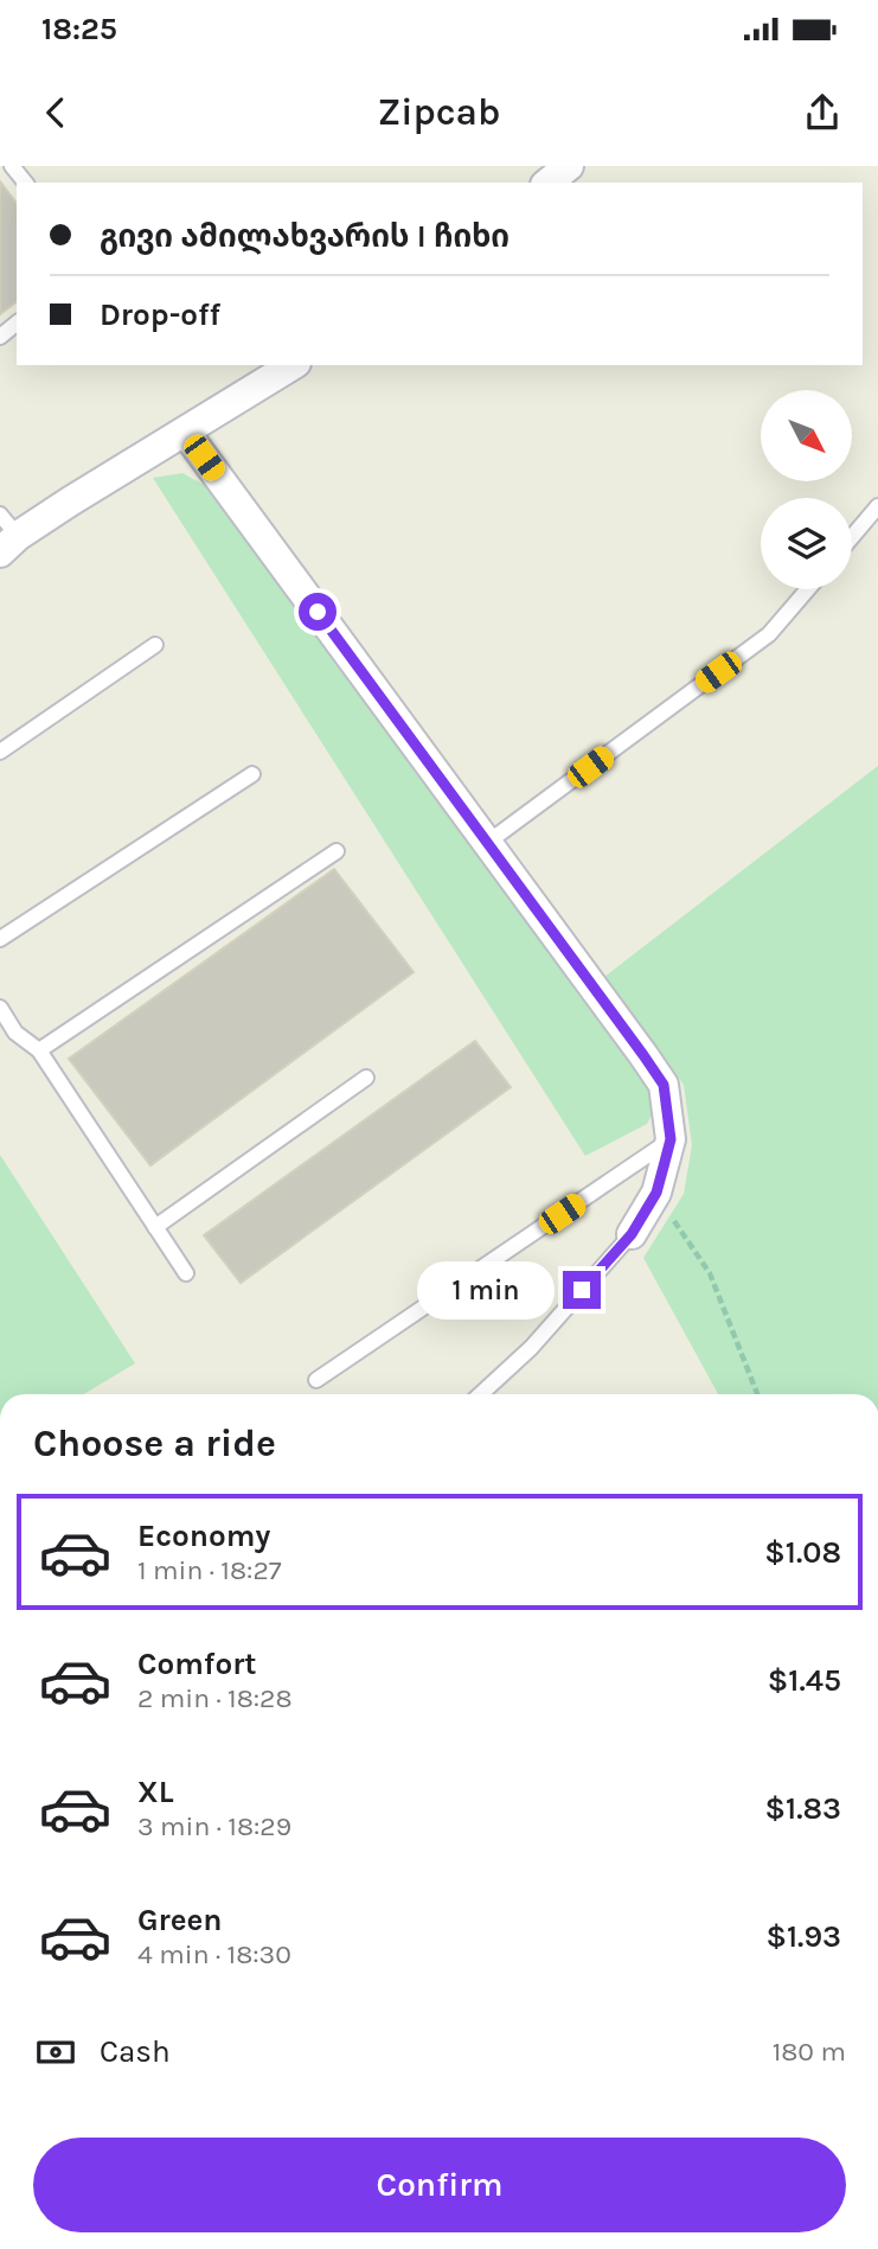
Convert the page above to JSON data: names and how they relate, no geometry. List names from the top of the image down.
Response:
{
  "north": "bottom right",
  "page": {
    "status": "18:25",
    "header": "Zipcab",
    "banner": ["გივი ამილახვარის I ჩიხი", "Drop-off"],
    "bubble": "1 min",
    "heading": "Choose a ride",
    "list": [
      {
        "name": "Economy",
        "note": "1 min · 18:27",
        "value": "$1.08"
      },
      {
        "name": "Comfort",
        "note": "2 min · 18:28",
        "value": "$1.45"
      },
      {
        "name": "XL",
        "note": "3 min · 18:29",
        "value": "$1.83"
      },
      {
        "name": "Green",
        "note": "4 min · 18:30",
        "value": "$1.93"
      }
    ],
    "pay": ["Cash", "180 m"],
    "buttons": "Confirm"
  }
}
